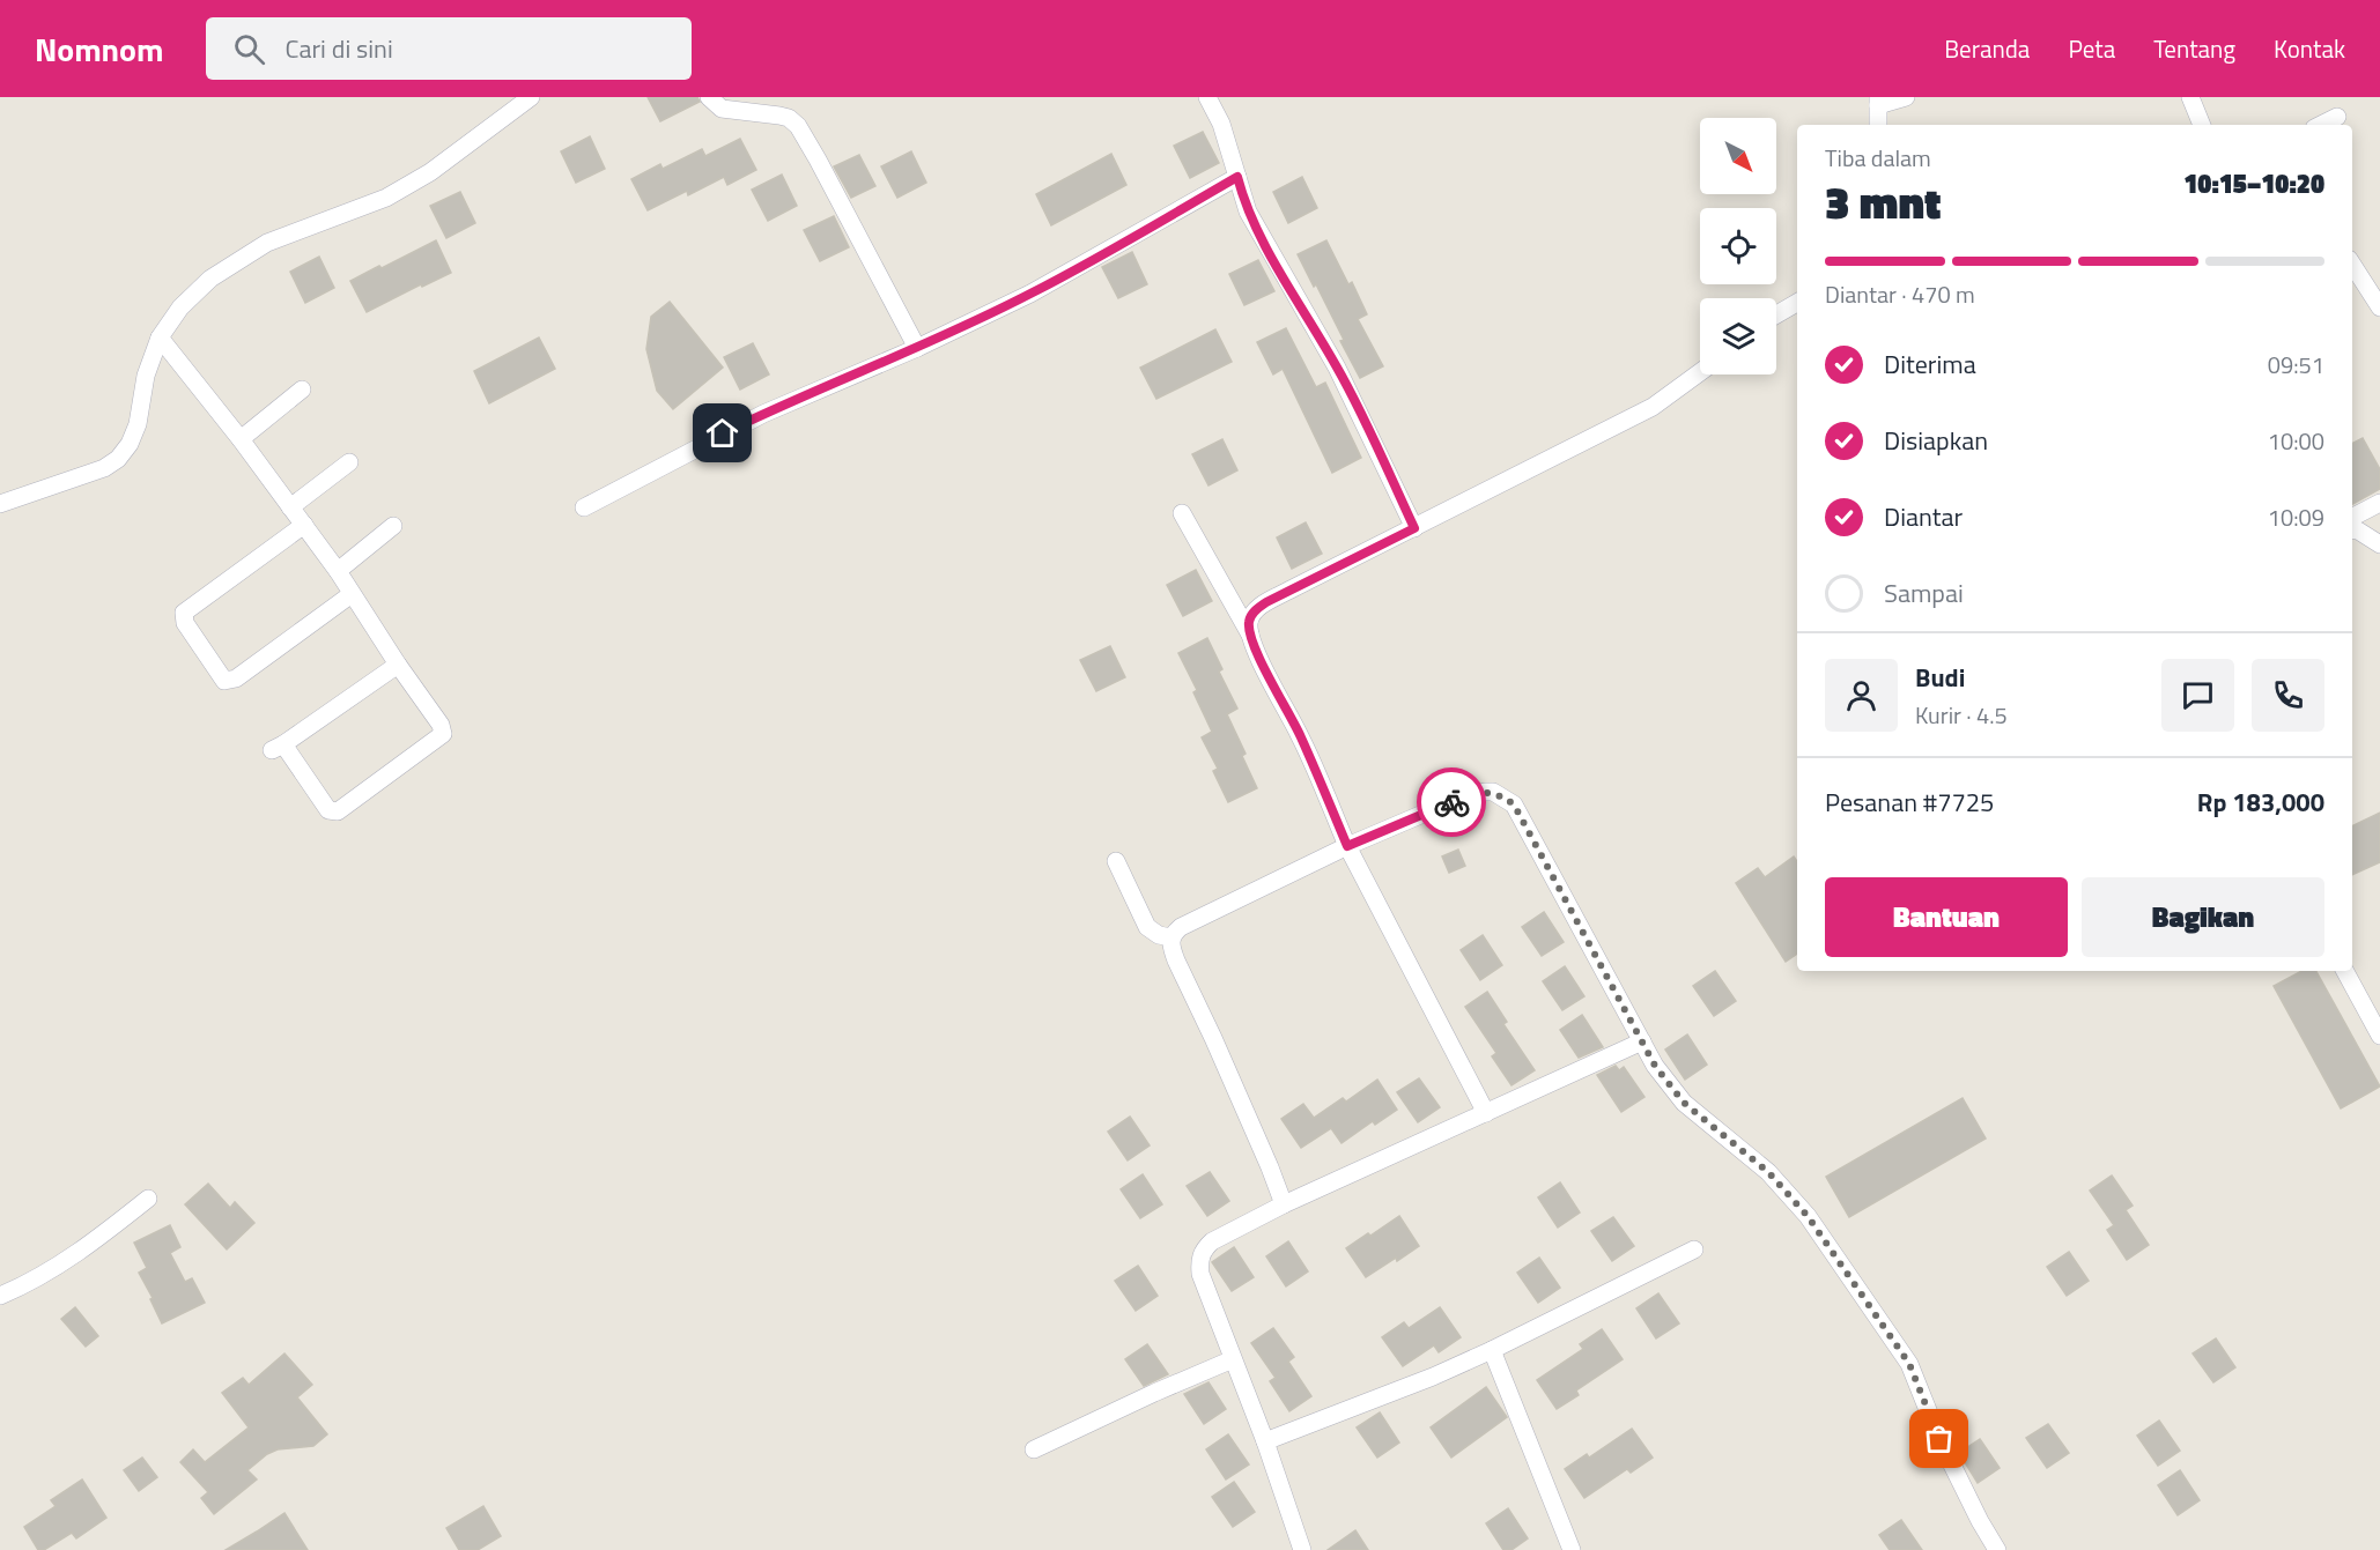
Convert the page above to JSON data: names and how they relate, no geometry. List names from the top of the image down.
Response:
{
  "north": "bottom right",
  "page": {
    "header": "Nomnom",
    "search": "Cari di sini",
    "nav": [
      "Beranda",
      "Peta",
      "Tentang",
      "Kontak"
    ],
    "heading": ["3 mnt", "Tiba dalam", "10:15–10:20"],
    "panel": [
      "Budi",
      "Kurir · 4.5",
      "Pesanan #7725",
      "Rp 183,000"
    ],
    "bar": "Diantar · 470 m",
    "list": [
      ["Diterima", "09:51"],
      ["Disiapkan", "10:00"],
      ["Diantar", "10:09"],
      "Sampai"
    ],
    "buttons": ["Bantuan", "Bagikan"]
  }
}
